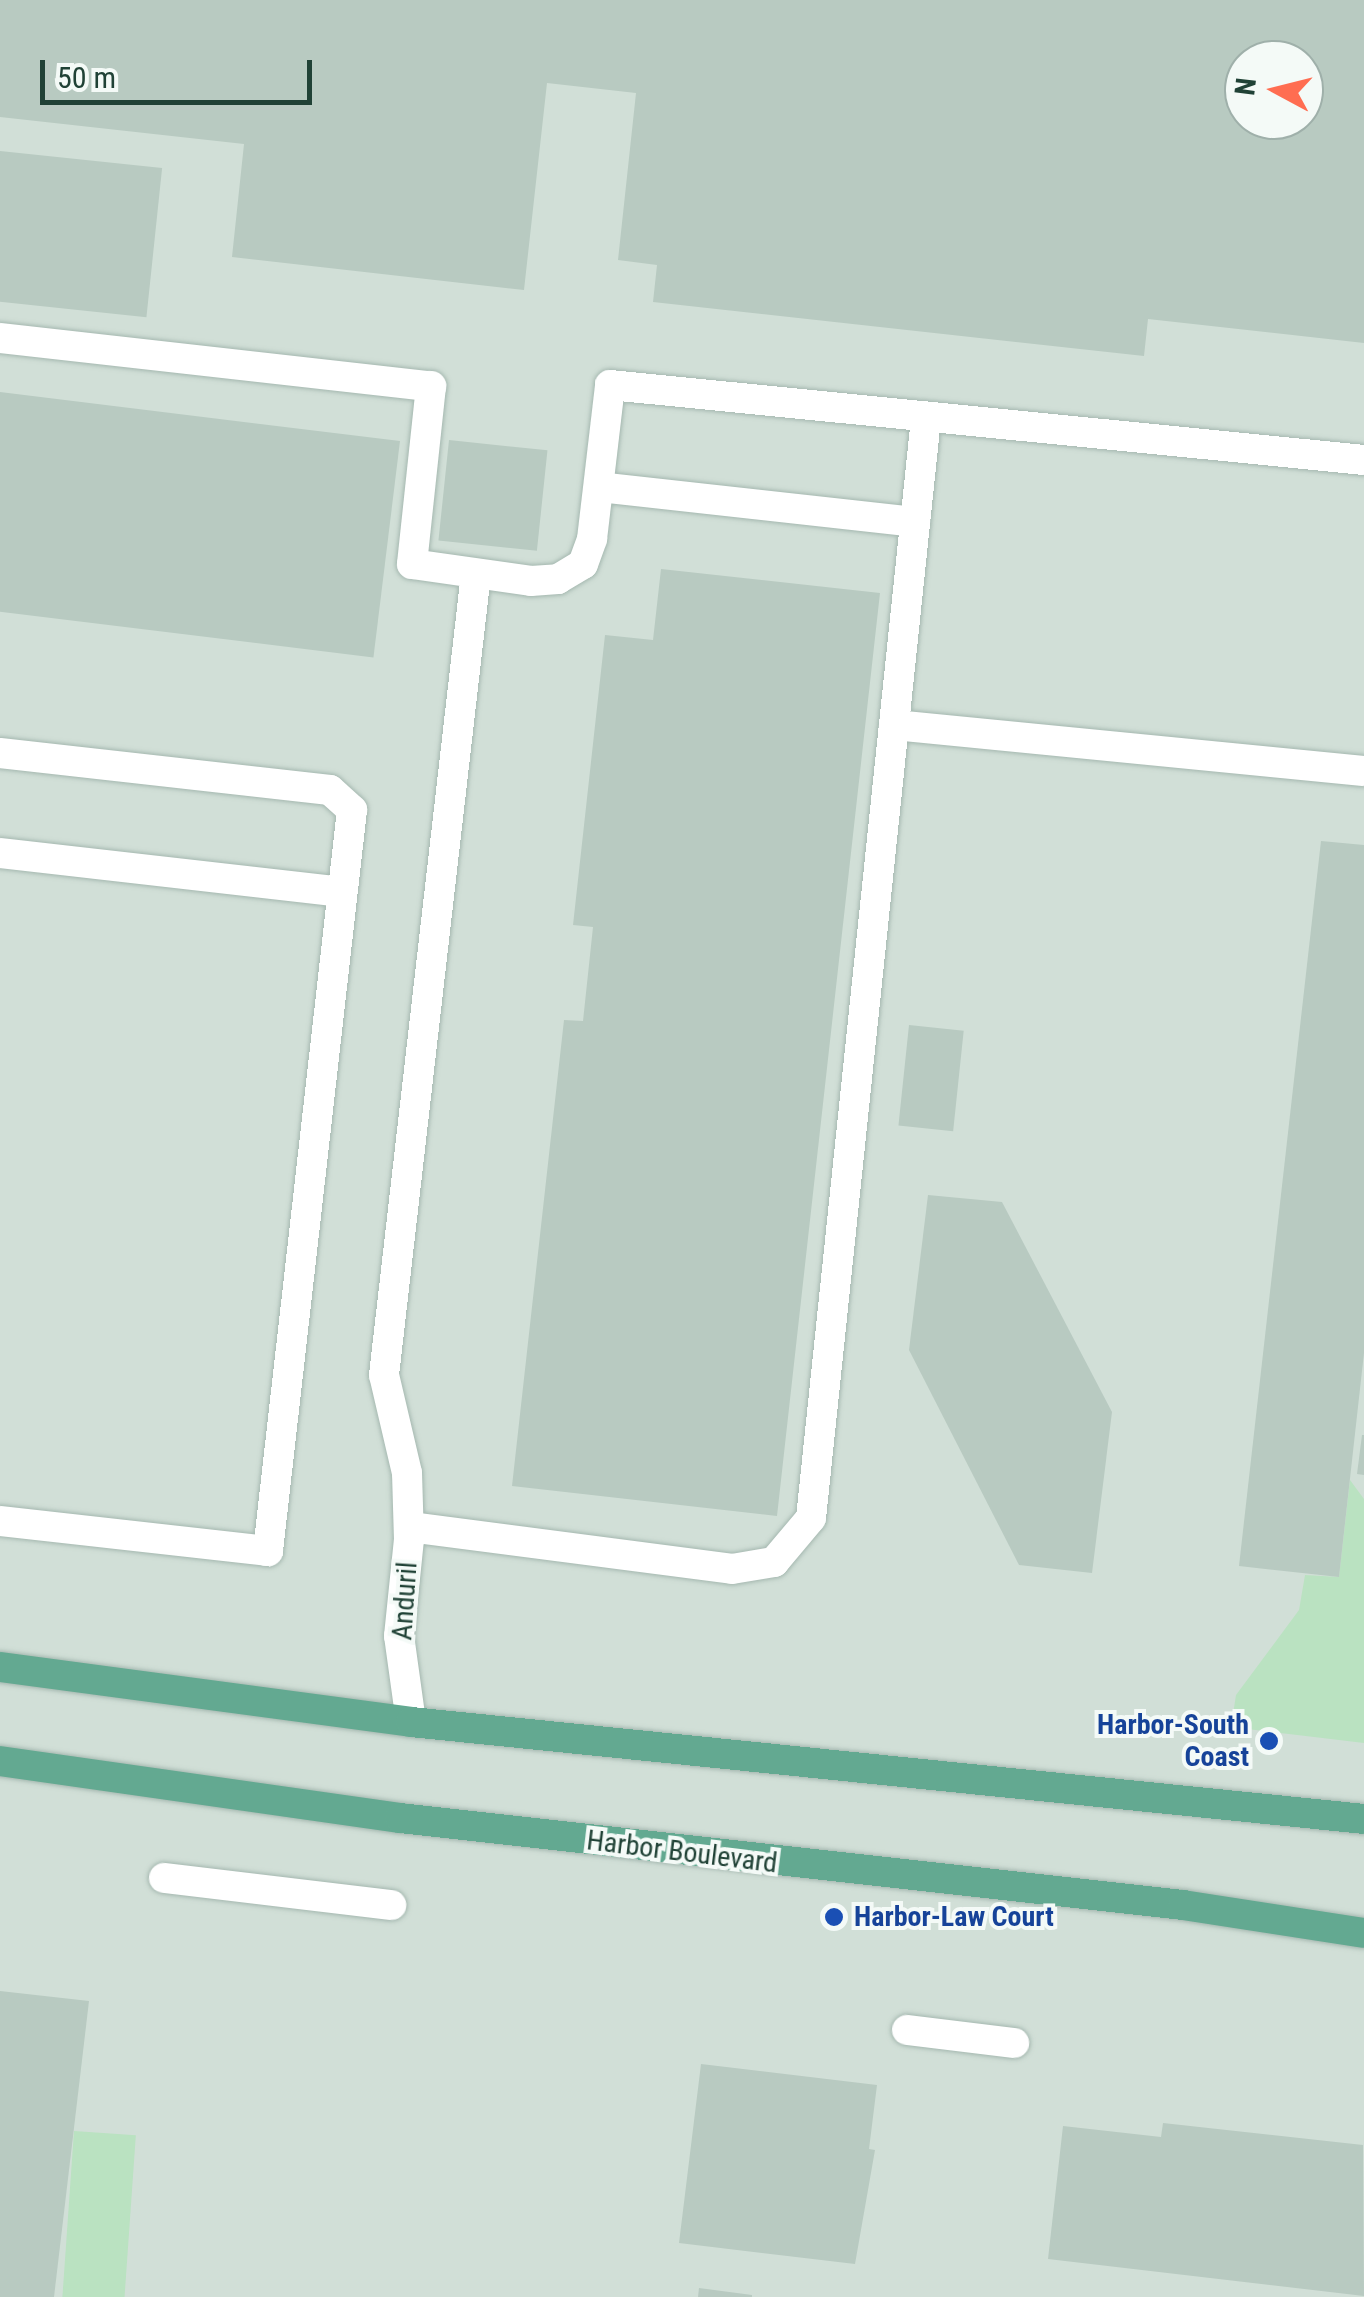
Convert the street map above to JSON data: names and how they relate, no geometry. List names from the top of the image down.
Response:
{
  "streets": {
    "main road": ["Harbor Boulevard"],
    "lane": ["Anduril"]
  },
  "places": ["Harbor-South Coast", "Harbor-Law Court"],
  "scale_bar": "50 m",
  "north": "left"
}
